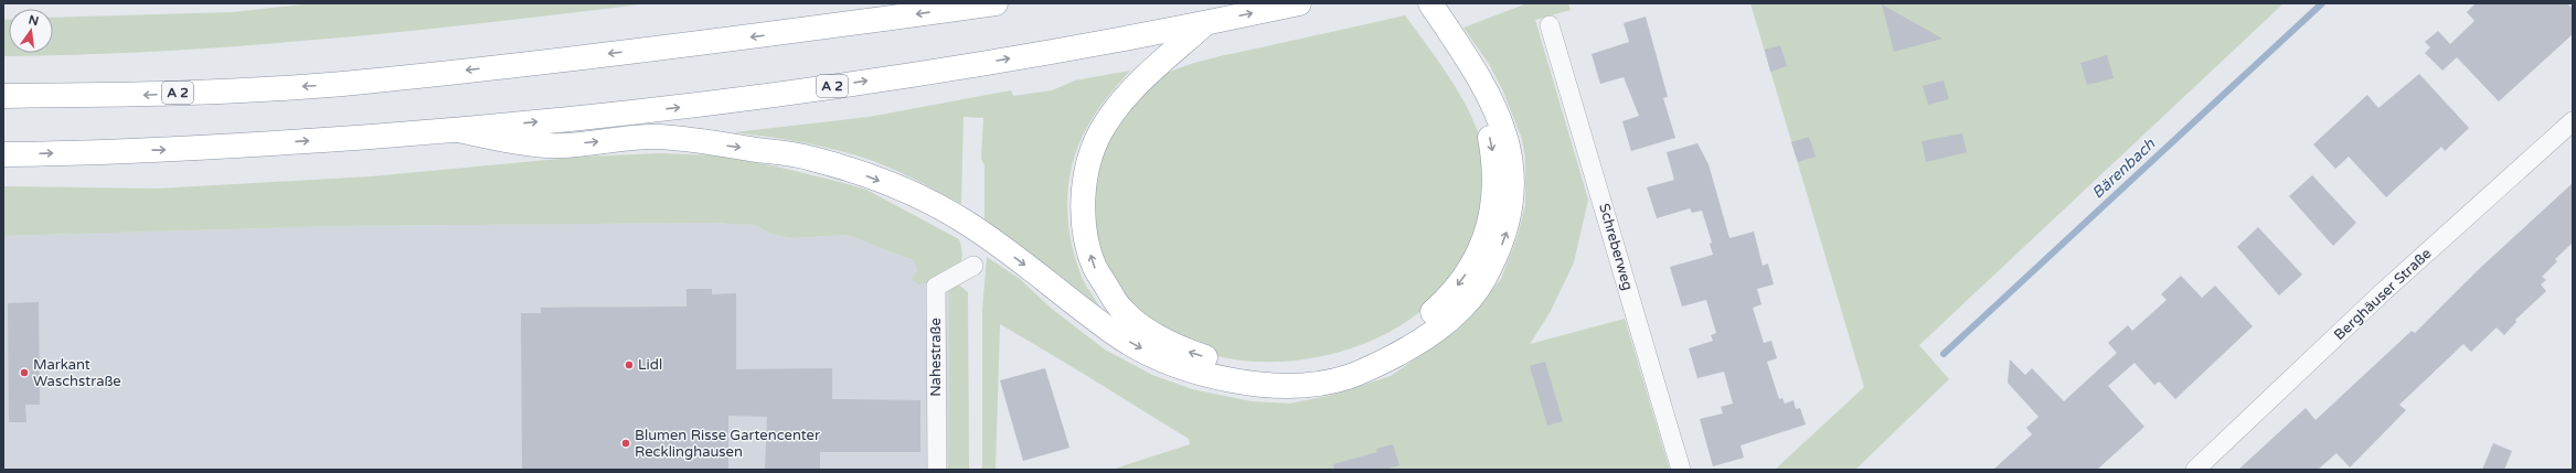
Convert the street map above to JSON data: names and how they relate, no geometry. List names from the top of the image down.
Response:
{
  "streets": {
    "highway": ["A 2"],
    "street": ["Schreberweg", "Berghäuser Straße", "Nahestraße"]
  },
  "water": ["Bärenbach"],
  "places": ["Lidl", "Markant Waschstraße", "Blumen Risse Gartencenter Recklinghausen"],
  "north": "top"
}
